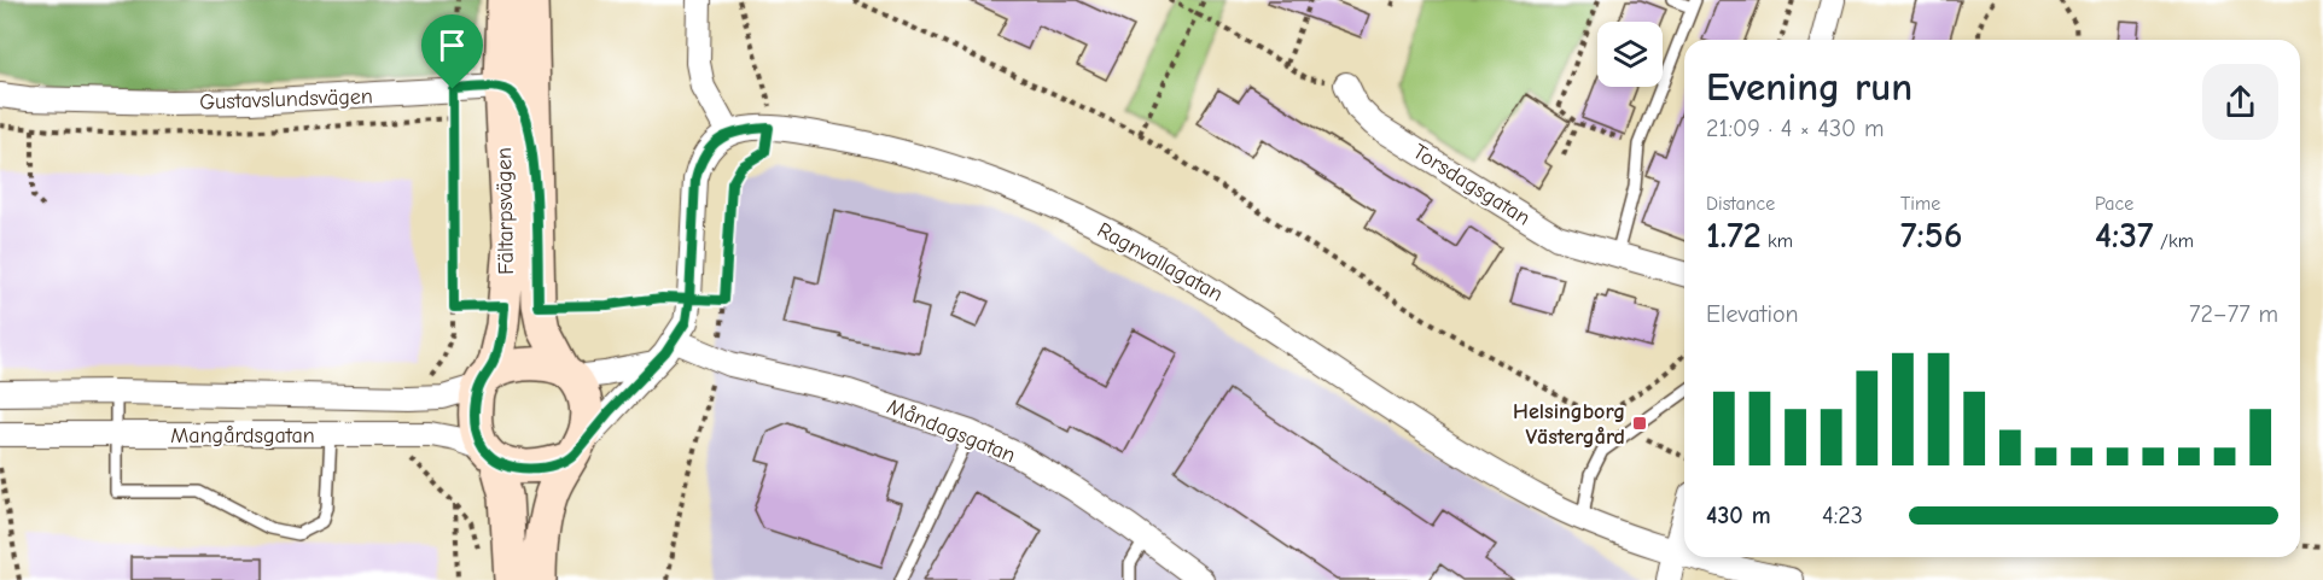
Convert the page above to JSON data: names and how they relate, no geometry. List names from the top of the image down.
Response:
{
  "streets": {
    "main road": ["Fältarpsvägen"],
    "street": [
      "Gustavslundsvägen",
      "Torsdagsgatan",
      "Ragnvallagatan",
      "Måndagsgatan",
      "Mangårdsgatan"
    ]
  },
  "crossings": [
    ["Gustavslundsvägen", "Fältarpsvägen"],
    ["Fältarpsvägen", "Mangårdsgatan"]
  ],
  "places": {
    "transit": ["Helsingborg Västergård"]
  },
  "page": {
    "heading": ["Evening run", "21:09 · 4 × 430 m"],
    "stats": [
      ["Distance", "1.72 km"],
      ["Time", "7:56"],
      ["Pace", "4:37 /km"]
    ],
    "chart": ["Elevation", "72–77 m"],
    "list": [
      {
        "name": "430 m",
        "note": "4:23"
      }
    ]
  }
}
